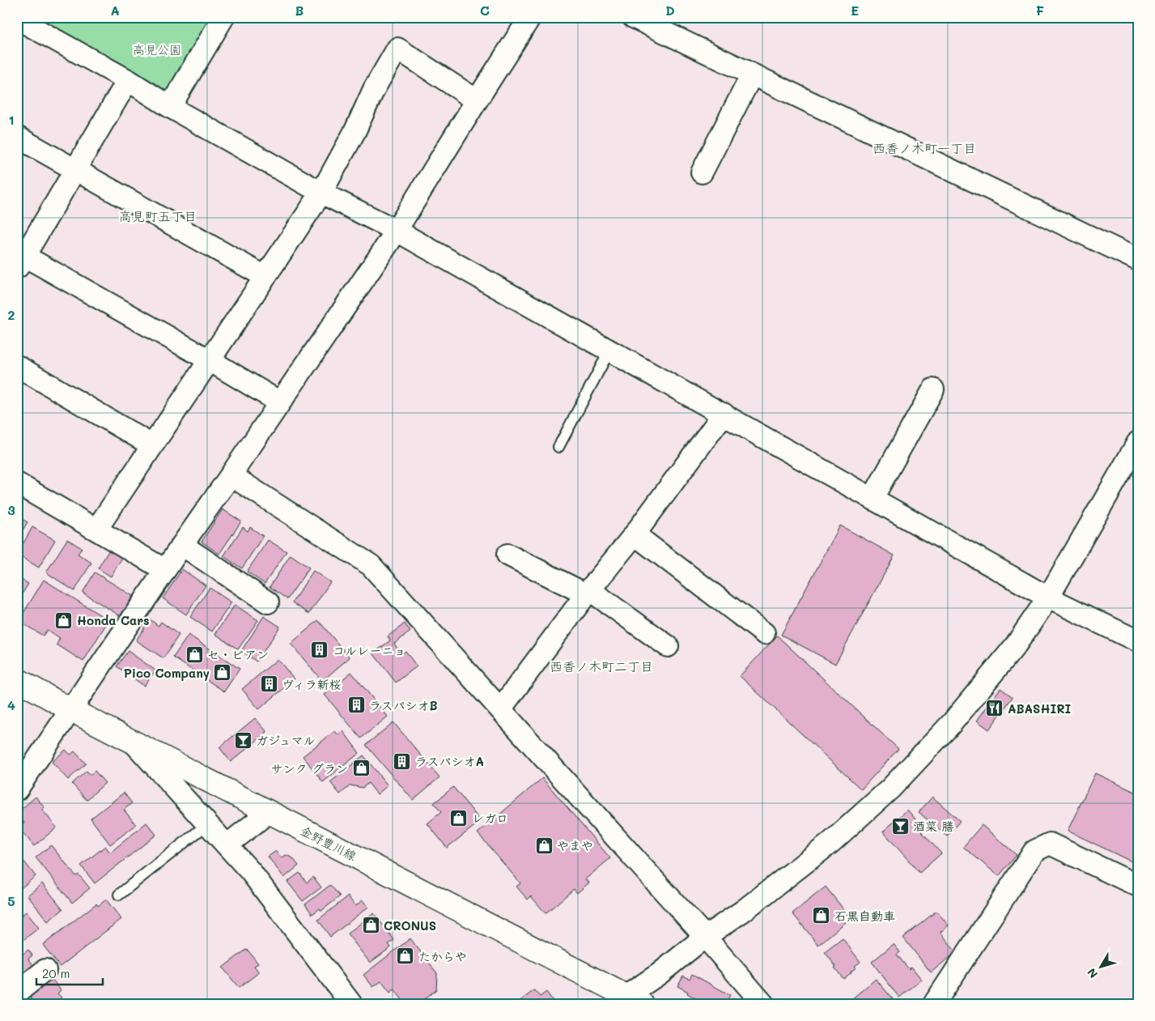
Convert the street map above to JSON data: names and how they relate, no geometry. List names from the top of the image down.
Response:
{
  "streets": {
    "main road": ["金野豊川線"]
  },
  "districts": ["西香ノ木町一丁目", "高見町五丁目", "西香ノ木町二丁目"],
  "parks": ["高見公園"],
  "places": {
    "shop": [
      "Honda Cars",
      "セ・ビアン",
      "Pico Company",
      "サンク グラン",
      "レガロ",
      "やまや",
      "石黒自動車",
      "CRONUS",
      "たからや"
    ],
    "building": [
      "コルレーニョ",
      "ヴィラ新桜",
      "ラスパシオB",
      "ラスパシオA"
    ],
    "restaurant": ["ABASHIRI"],
    "bar": ["ガジュマル", "酒菜 膳"]
  },
  "scale_bar": "20 m",
  "north": "bottom left",
  "grid": {
    "columns": [
      "A",
      "B",
      "C",
      "D",
      "E",
      "F"
    ],
    "rows": [
      "1",
      "2",
      "3",
      "4",
      "5"
    ]
  }
}
